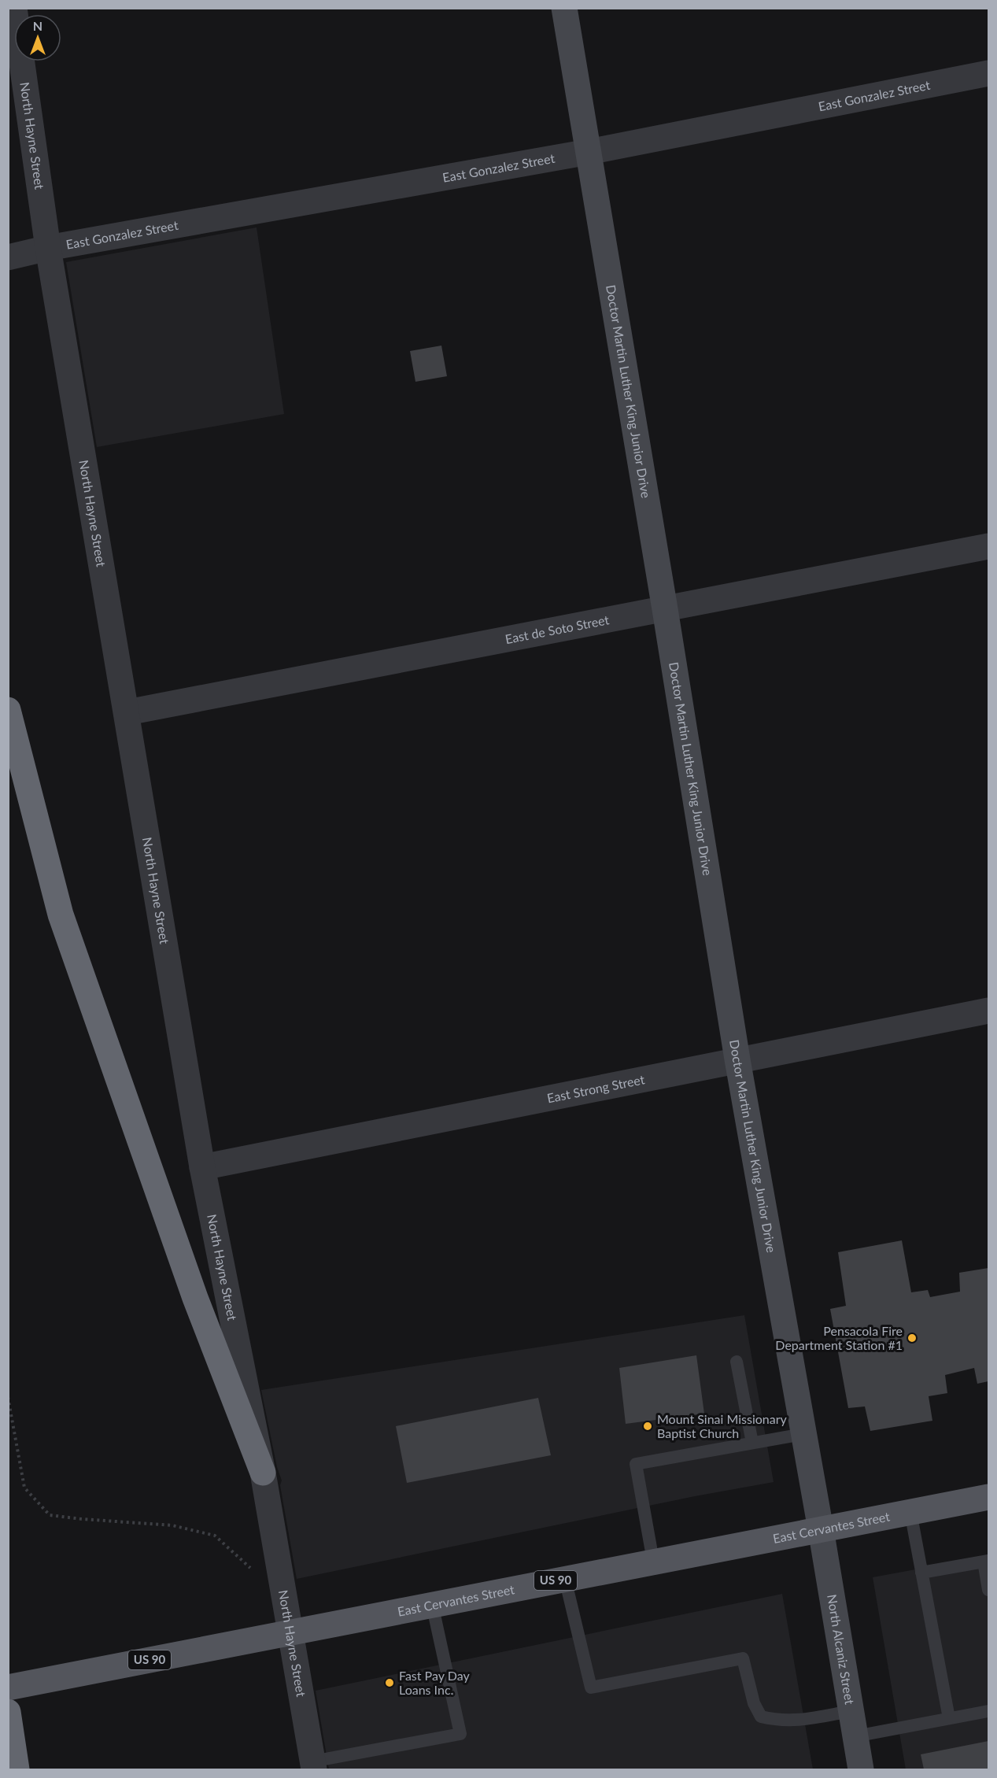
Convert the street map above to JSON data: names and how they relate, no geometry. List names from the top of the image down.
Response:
{
  "streets": {
    "main road": [
      "Doctor Martin Luther King Junior Drive",
      "East Cervantes Street",
      "US 90",
      "North Alcaniz Street"
    ],
    "street": [
      "East Gonzalez Street",
      "North Hayne Street",
      "East de Soto Street",
      "East Strong Street"
    ]
  },
  "crossings": [
    ["East Gonzalez Street", "North Hayne Street"],
    ["East Gonzalez Street", "Doctor Martin Luther King Junior Drive"],
    ["North Hayne Street", "East de Soto Street"],
    ["North Hayne Street", "East Strong Street"],
    ["North Hayne Street", "East Cervantes Street"],
    ["Doctor Martin Luther King Junior Drive", "East de Soto Street"],
    ["Doctor Martin Luther King Junior Drive", "East Strong Street"],
    ["Doctor Martin Luther King Junior Drive", "East Cervantes Street"],
    ["Doctor Martin Luther King Junior Drive", "North Alcaniz Street"],
    ["East Cervantes Street", "North Alcaniz Street"]
  ],
  "places": ["Pensacola Fire Department Station #1", "Mount Sinai Missionary Baptist Church", "Fast Pay Day Loans Inc."],
  "north": "top"
}
